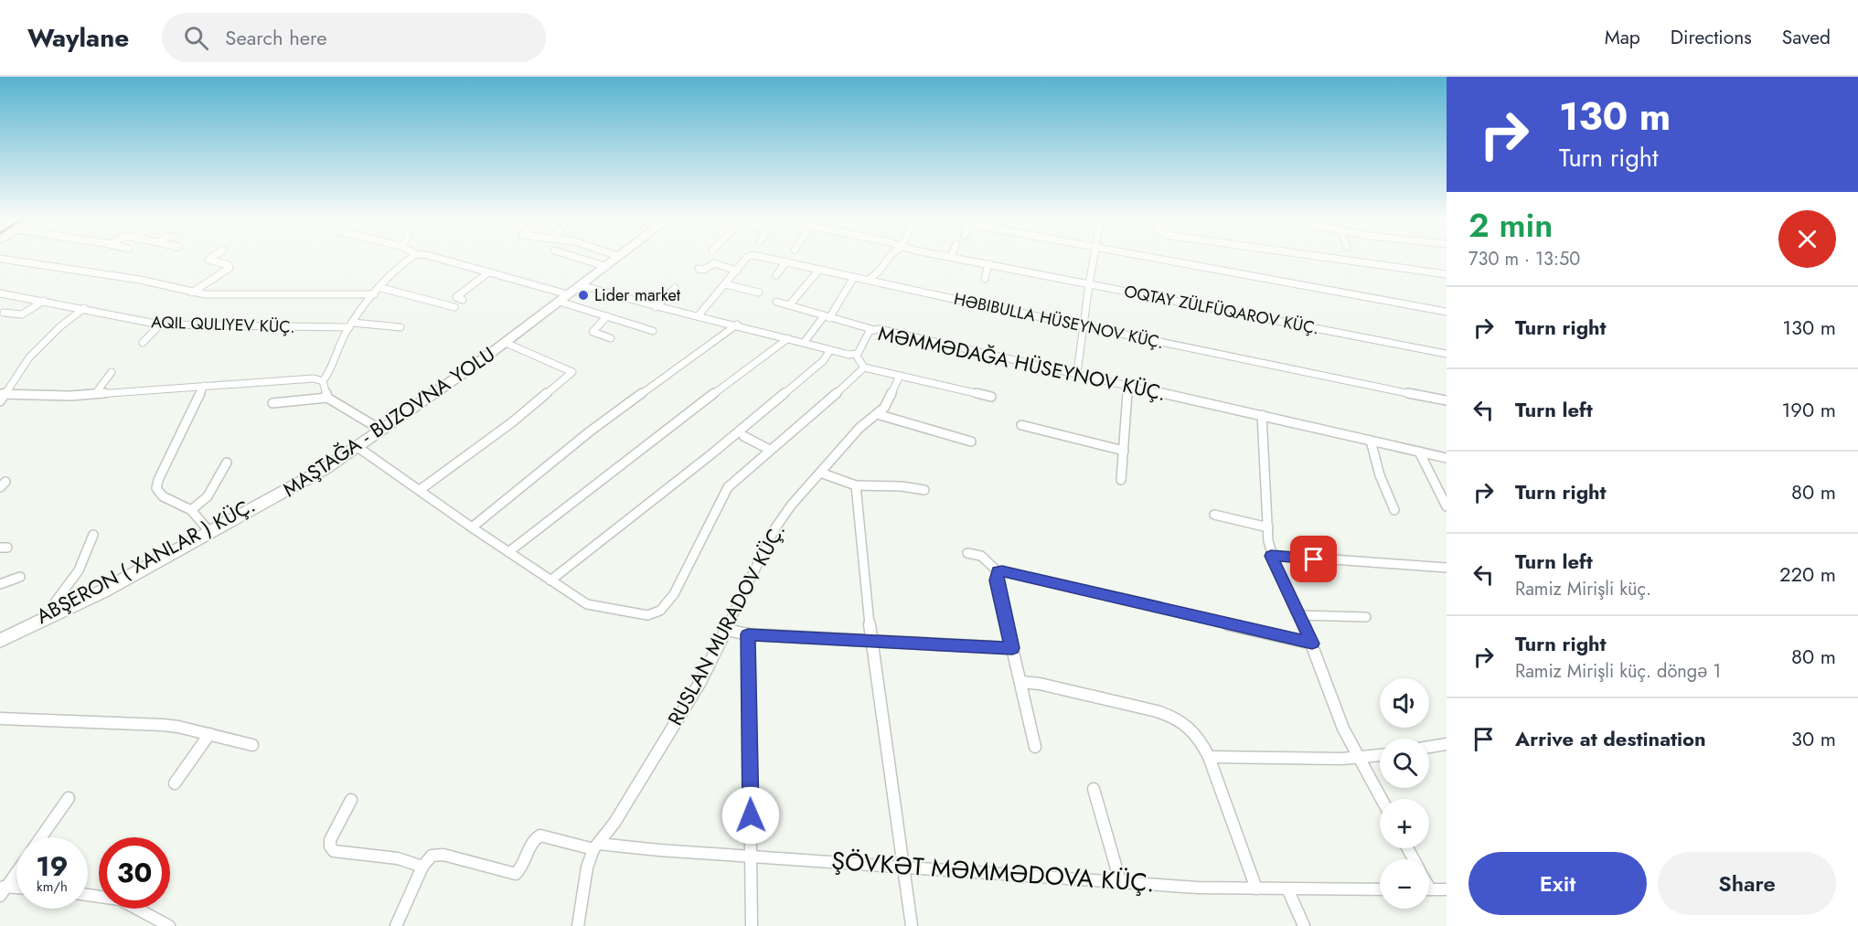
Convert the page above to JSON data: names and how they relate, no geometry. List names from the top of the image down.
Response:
{
  "streets": {
    "main road": ["MAŞTAĞA - BUZOVNA YOLU", "ABŞERON ( XANLAR ) KÜÇ."],
    "street": [
      "OQTAY ZÜLFÜQAROV KÜÇ.",
      "HƏBIBULLA HÜSEYNOV KÜÇ.",
      "AQIL QULIYEV KÜÇ.",
      "MƏMMƏDAĞA HÜSEYNOV KÜÇ.",
      "RUSLAN MURADOV KÜÇ.",
      "ŞÖVKƏT MƏMMƏDOVA KÜÇ."
    ]
  },
  "crossings": [
    ["HƏBIBULLA HÜSEYNOV KÜÇ.", "MƏMMƏDAĞA HÜSEYNOV KÜÇ."],
    ["MƏMMƏDAĞA HÜSEYNOV KÜÇ.", "MAŞTAĞA - BUZOVNA YOLU"],
    ["MAŞTAĞA - BUZOVNA YOLU", "ABŞERON ( XANLAR ) KÜÇ."],
    ["RUSLAN MURADOV KÜÇ.", "ŞÖVKƏT MƏMMƏDOVA KÜÇ."]
  ],
  "places": ["Lider market"],
  "page": {
    "header": "Waylane",
    "search": "Search here",
    "nav": ["Map", "Directions", "Saved"],
    "turn": ["130 m", "Turn right"],
    "heading": ["2 min", "730 m · 13:50"],
    "list": [
      {
        "name": "Turn right",
        "value": "130 m"
      },
      {
        "name": "Turn left",
        "value": "190 m"
      },
      {
        "name": "Turn right",
        "value": "80 m"
      },
      {
        "name": "Turn left",
        "note": "Ramiz Mirişli küç.",
        "value": "220 m"
      },
      {
        "name": "Turn right",
        "note": "Ramiz Mirişli küç. döngə 1",
        "value": "80 m"
      },
      {
        "name": "Arrive at destination",
        "value": "30 m"
      }
    ],
    "map_buttons": ["+", "−"],
    "speed": "19 km/h",
    "limit": "30",
    "buttons": ["Exit", "Share"]
  }
}
